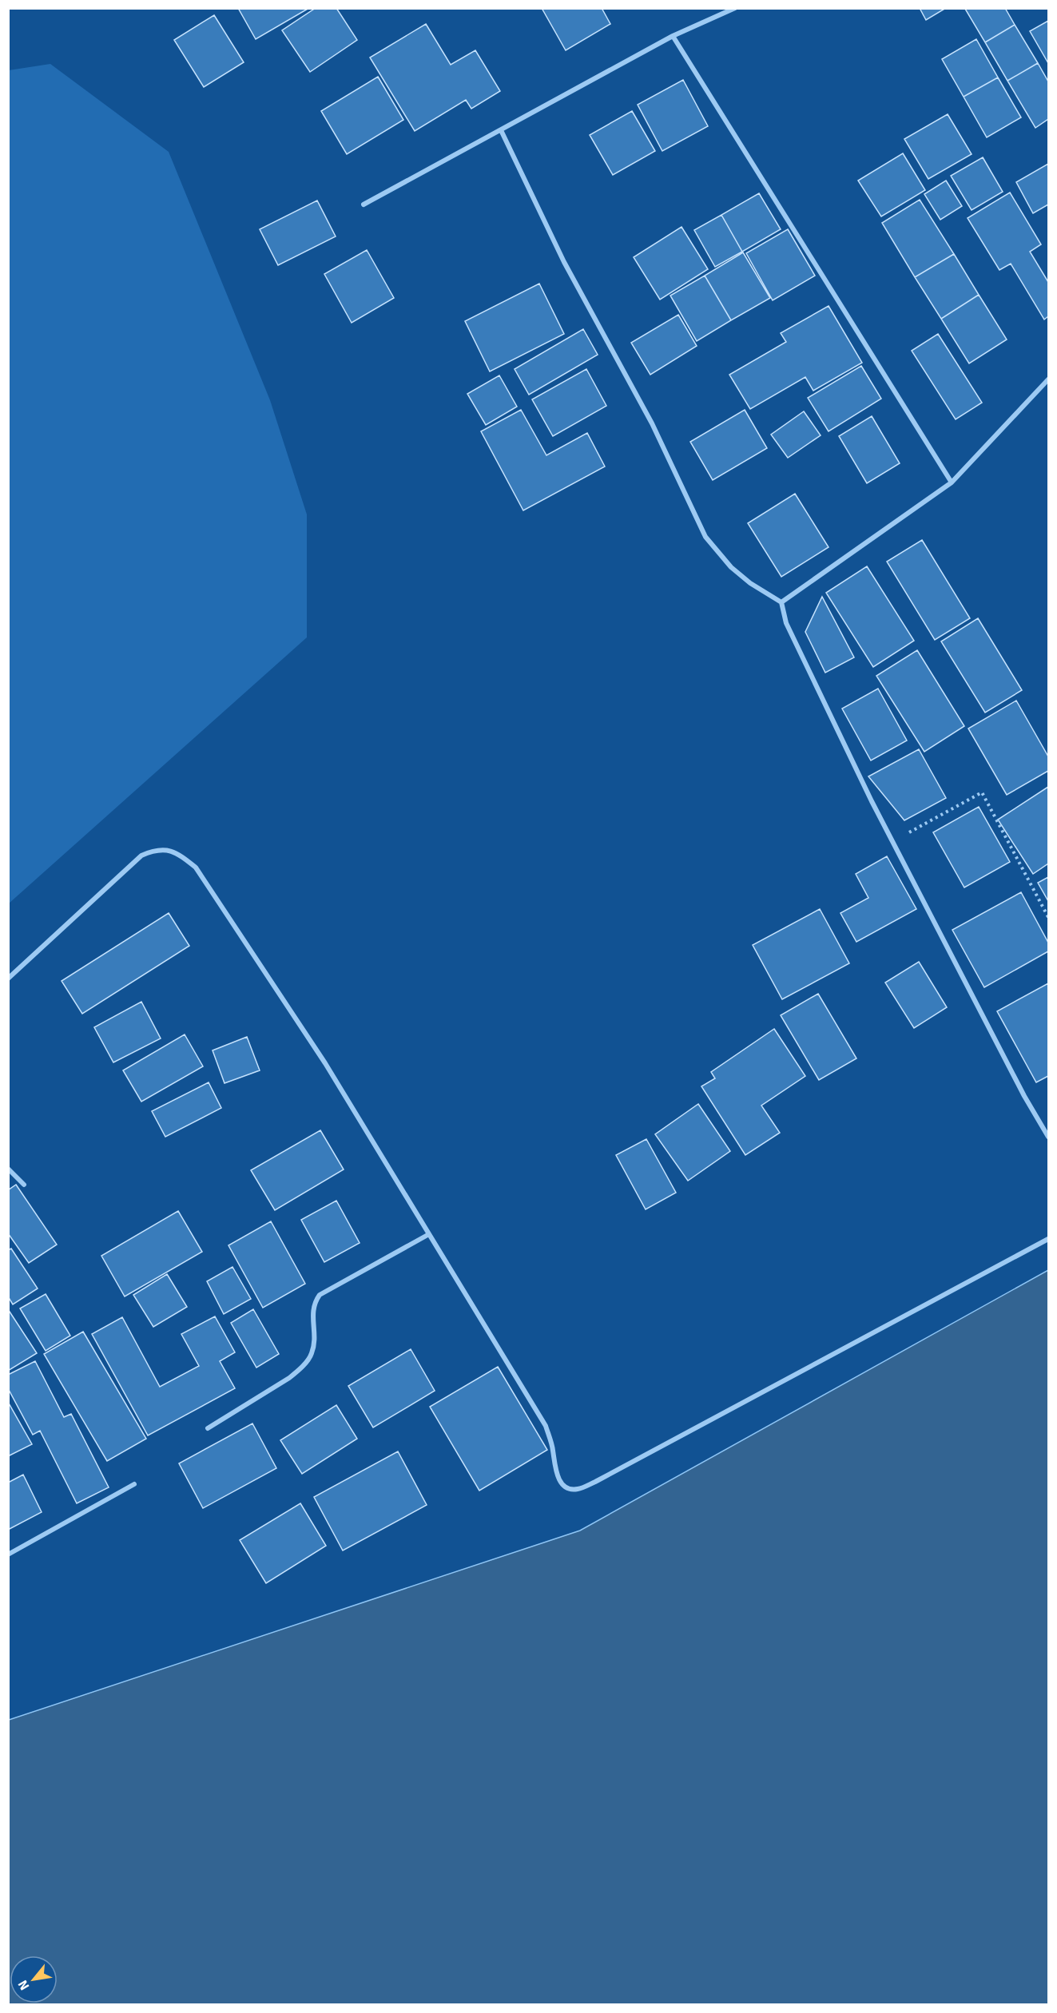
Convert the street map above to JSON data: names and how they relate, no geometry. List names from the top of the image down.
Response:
{
  "north": "bottom left"
}
